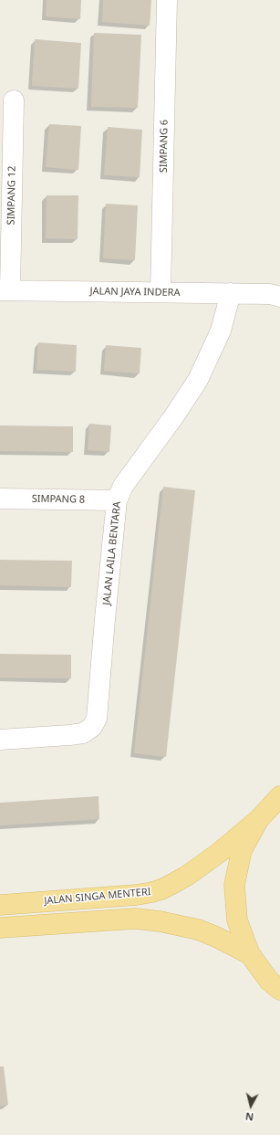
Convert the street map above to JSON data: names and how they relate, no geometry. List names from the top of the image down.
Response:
{
  "streets": {
    "main road": ["JALAN SINGA MENTERI"],
    "street": [
      "SIMPANG 6",
      "SIMPANG 12",
      "JALAN JAYA INDERA",
      "SIMPANG 8",
      "JALAN LAILA BENTARA"
    ]
  },
  "crossings": [
    ["SIMPANG 6", "JALAN JAYA INDERA"],
    ["SIMPANG 12", "JALAN JAYA INDERA"],
    ["JALAN JAYA INDERA", "JALAN LAILA BENTARA"],
    ["SIMPANG 8", "JALAN LAILA BENTARA"]
  ],
  "north": "bottom"
}
